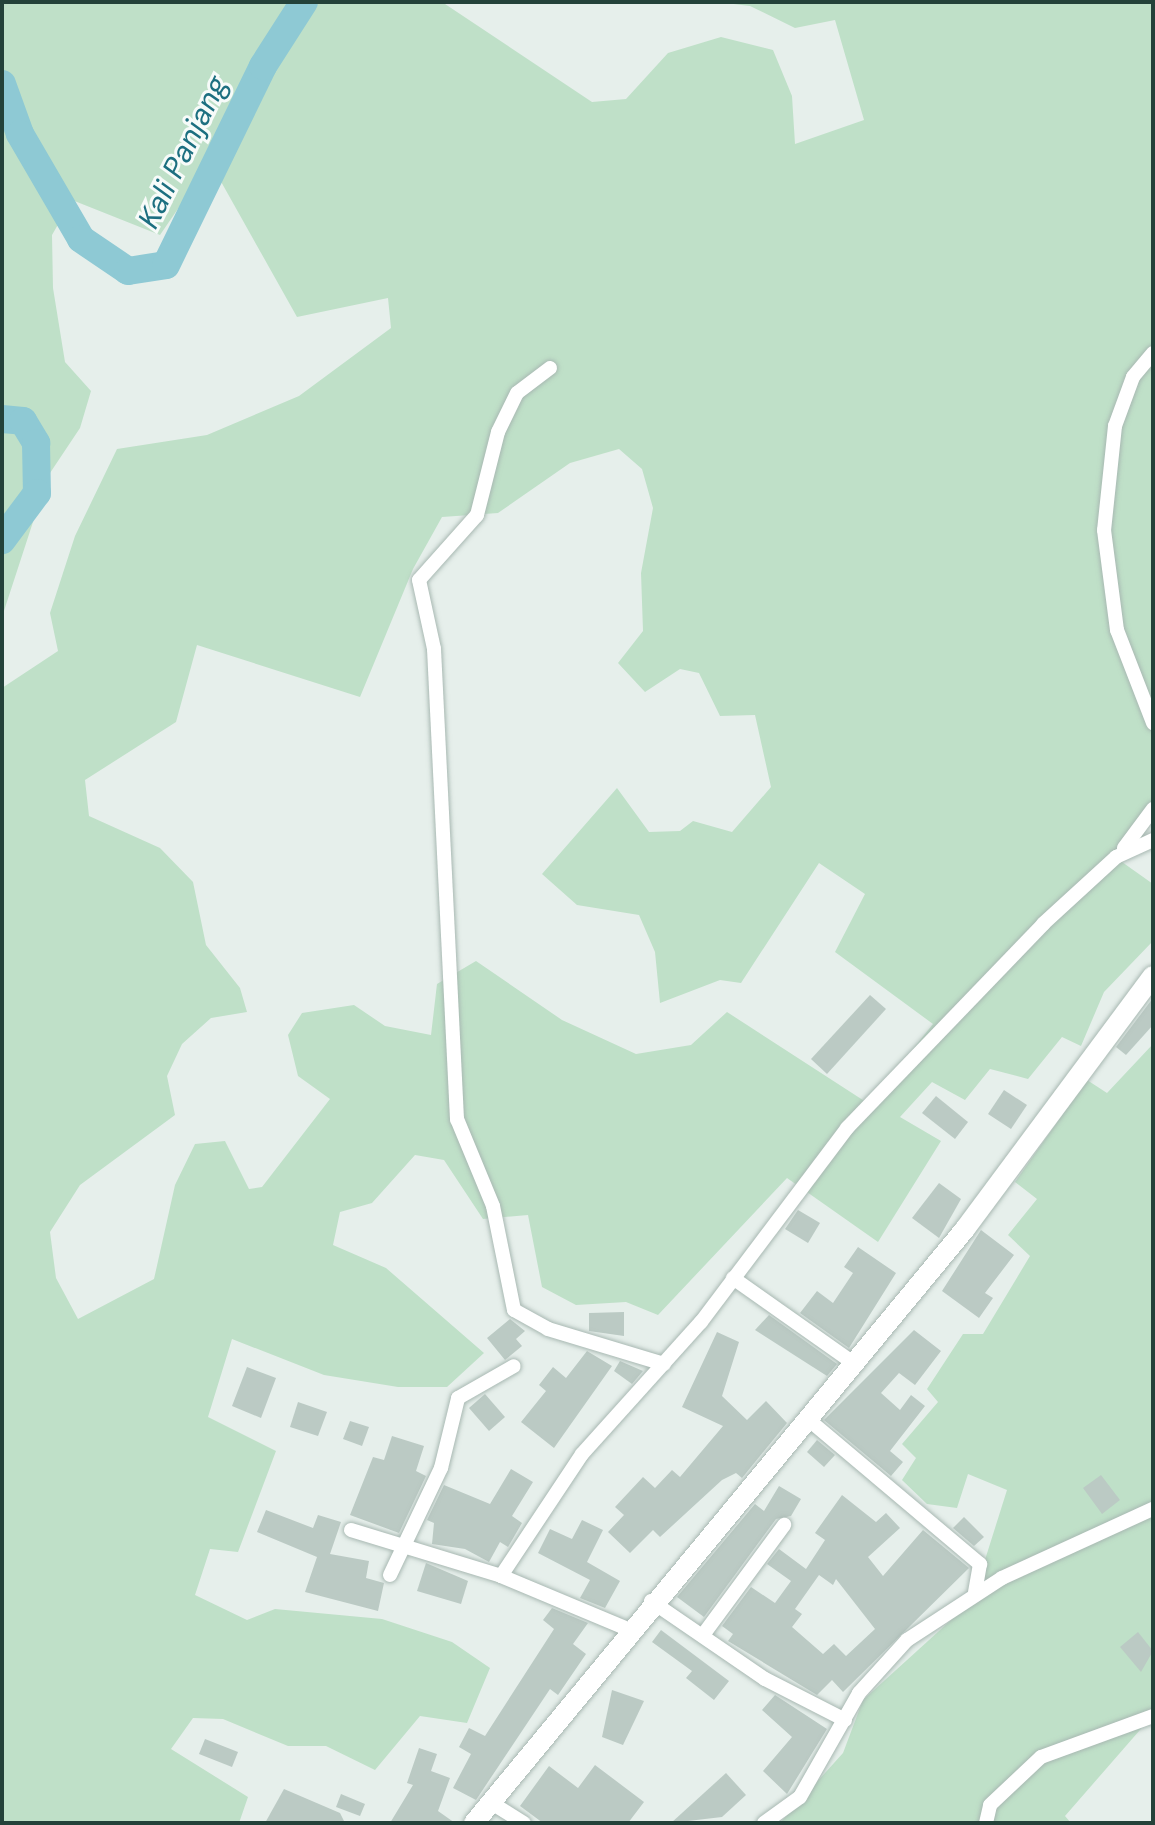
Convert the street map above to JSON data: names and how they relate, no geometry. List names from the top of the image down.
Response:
{
  "water": ["Kali Panjang"]
}
